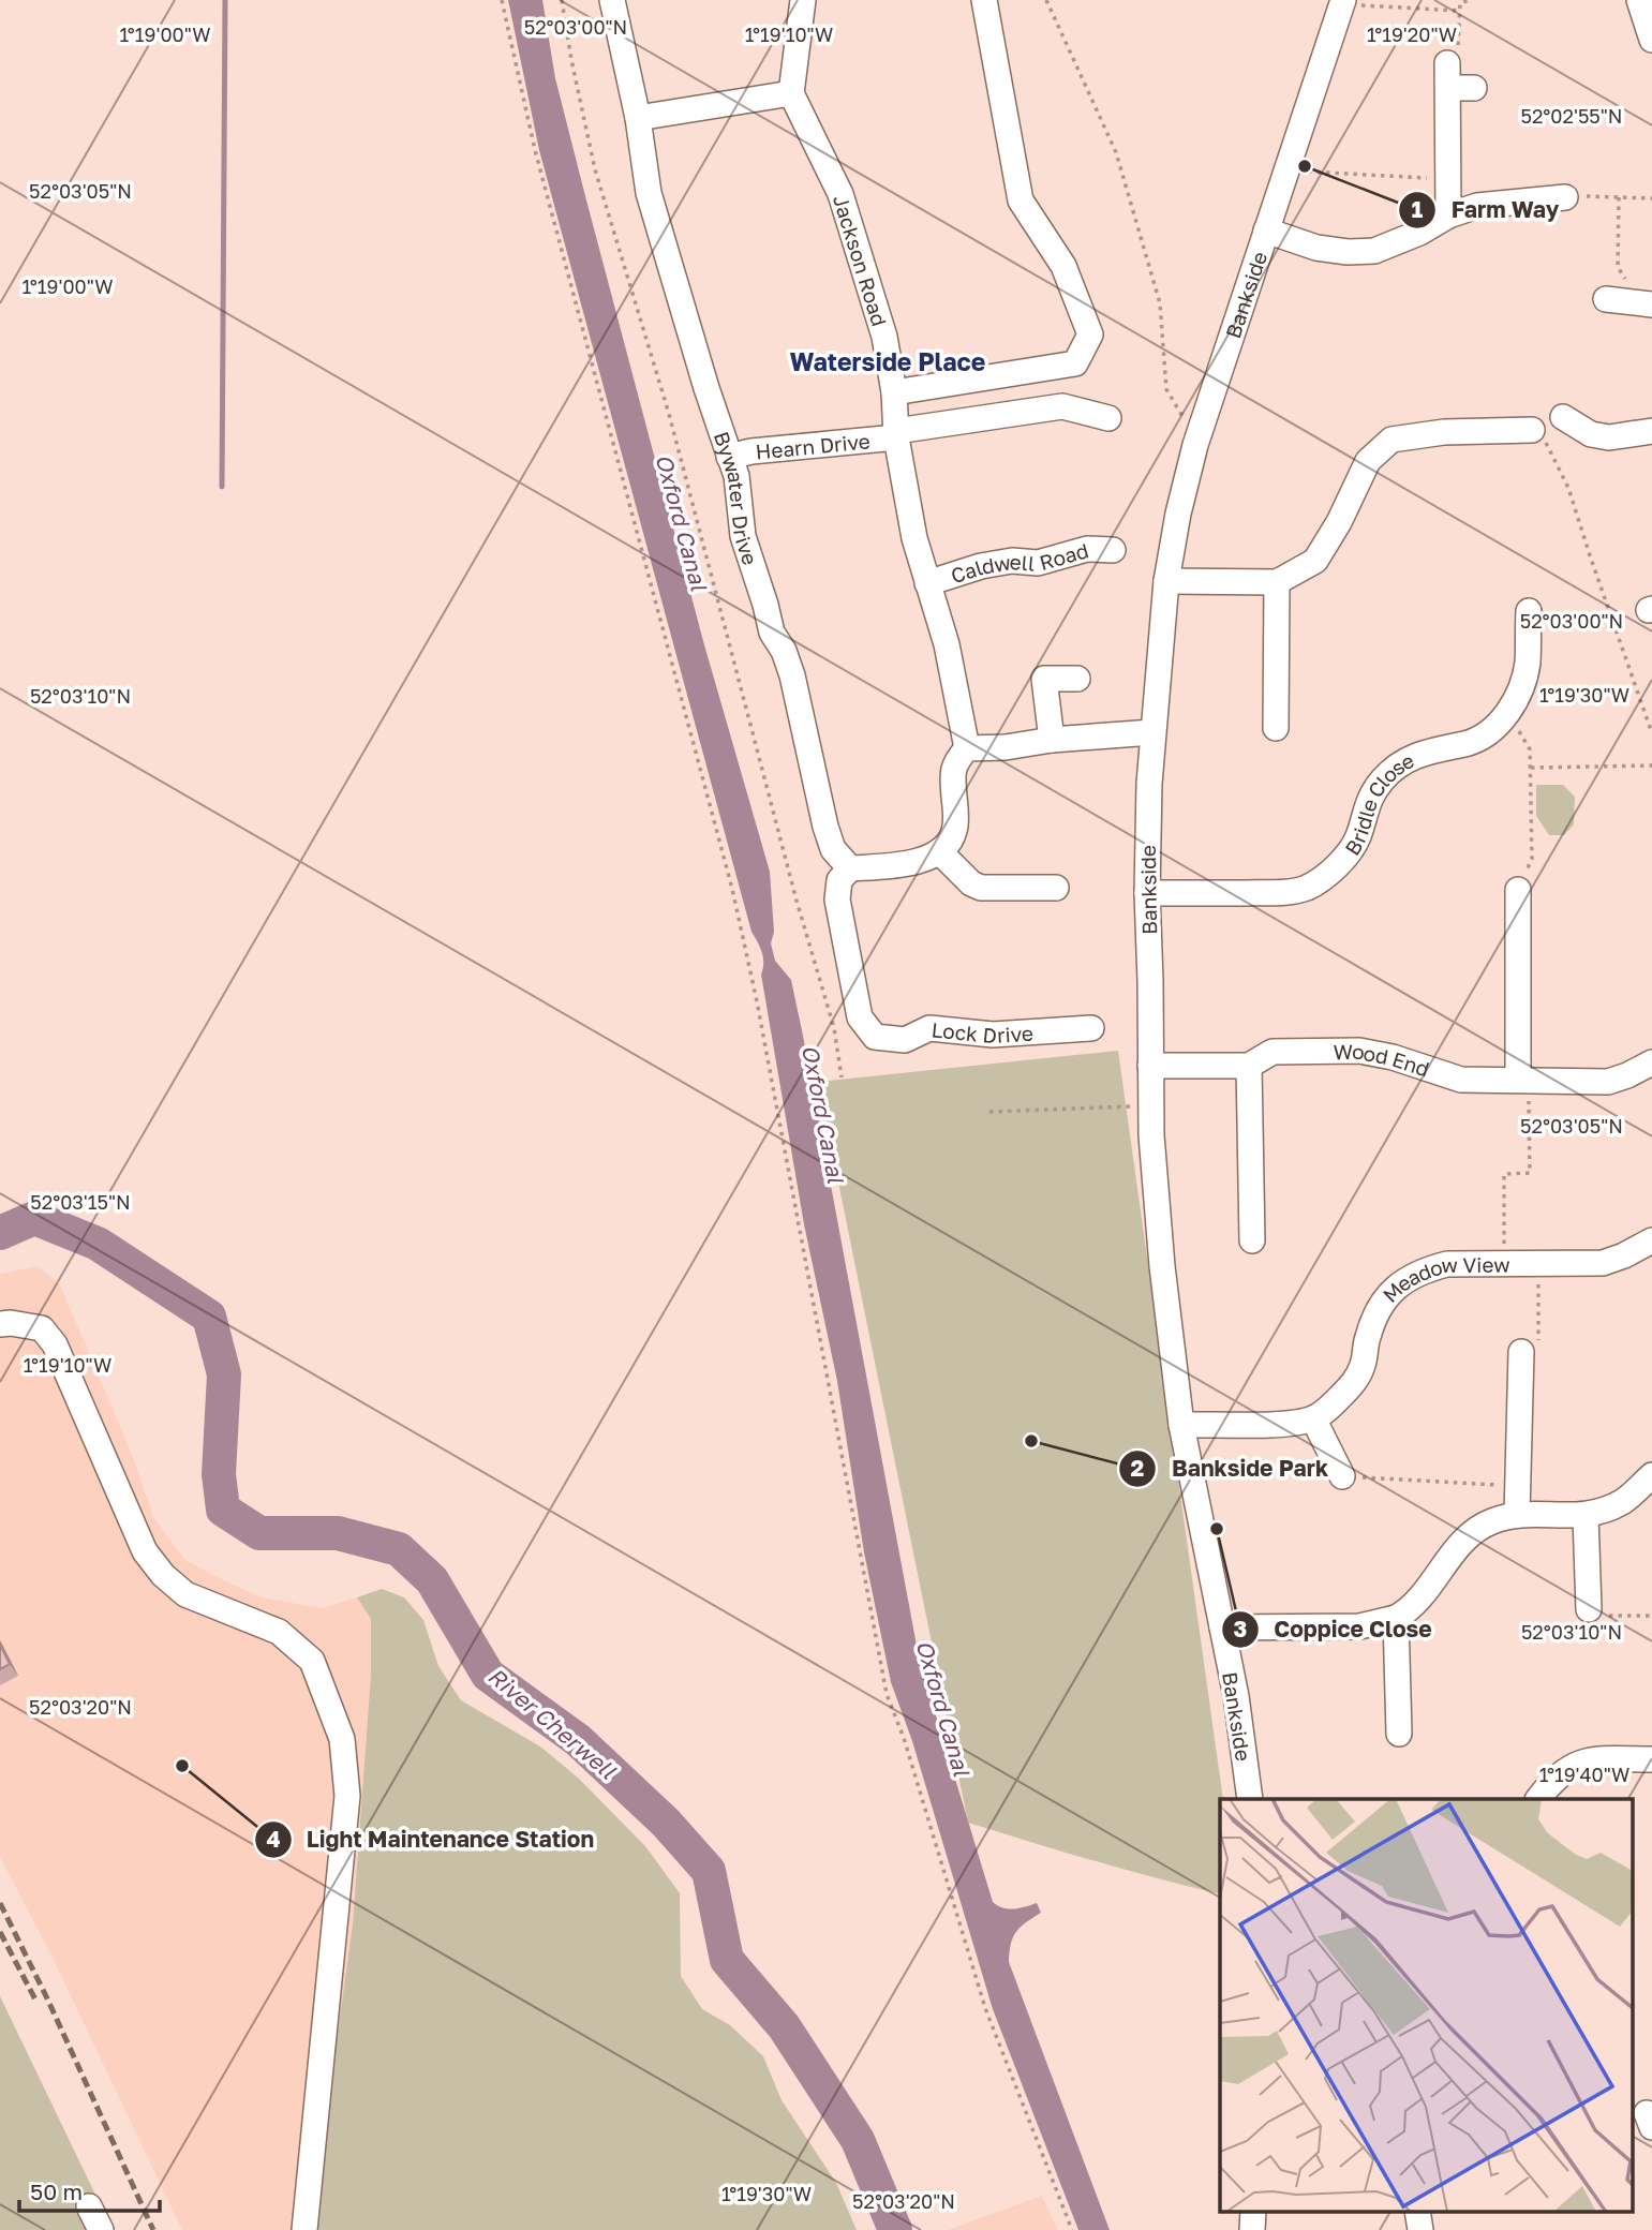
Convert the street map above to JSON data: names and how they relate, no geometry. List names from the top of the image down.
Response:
{
  "streets": {
    "street": [
      "Jackson Road",
      "Bankside",
      "Hearn Drive",
      "Bywater Drive",
      "Caldwell Road",
      "Bridle Close",
      "Lock Drive",
      "Wood End",
      "Meadow View"
    ]
  },
  "crossings": [
    ["Jackson Road", "Hearn Drive"],
    ["Jackson Road", "Caldwell Road"],
    ["Bankside", "Bridle Close"],
    ["Bankside", "Wood End"],
    ["Hearn Drive", "Bywater Drive"],
    ["Hearn Drive", "Caldwell Road"],
    ["Bywater Drive", "Lock Drive"]
  ],
  "districts": ["Waterside Place"],
  "water": ["Oxford Canal", "River Cherwell"],
  "places": [
    "Farm Way",
    "Bankside Park",
    "Coppice Close",
    "Light Maintenance Station"
  ],
  "scale_bar": "50 m",
  "coordinates": [
    "52°03'00\"N",
    "1°19'00\"W",
    "1°19'10\"W",
    "1°19'20\"W",
    "52°02'55\"N",
    "52°03'05\"N",
    "1°19'30\"W",
    "52°03'10\"N",
    "52°03'15\"N",
    "52°03'20\"N",
    "1°19'40\"W"
  ]
}
